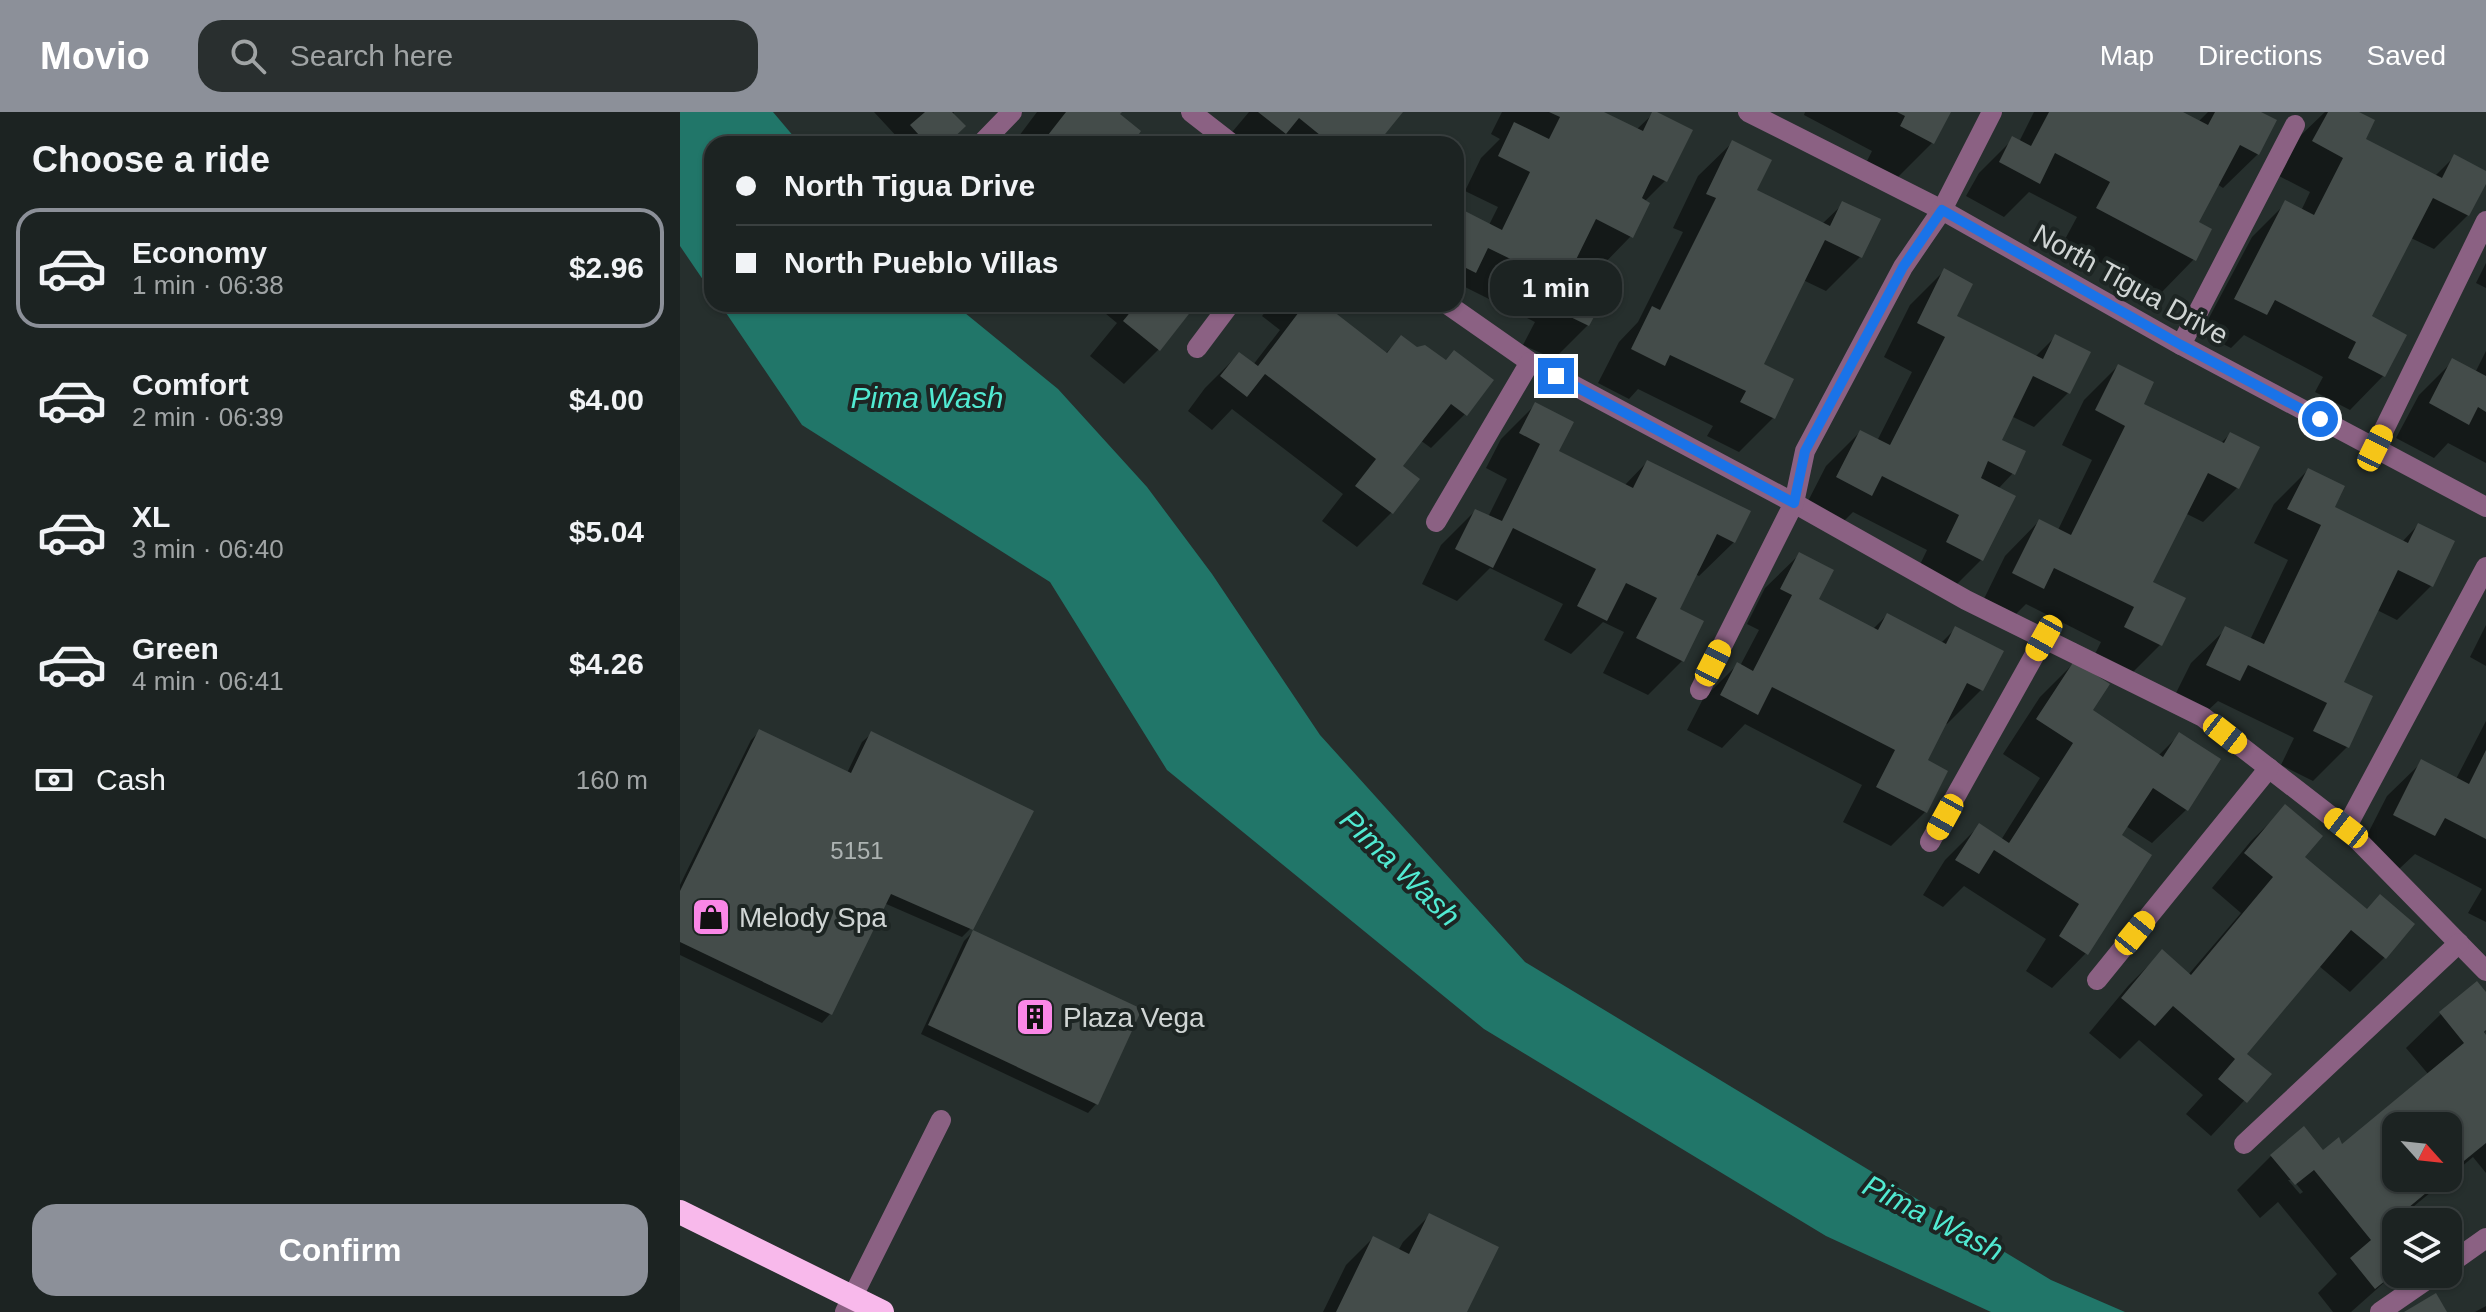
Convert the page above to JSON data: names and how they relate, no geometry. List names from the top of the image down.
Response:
{
  "streets": {
    "lane": ["North Tigua Drive"]
  },
  "water": ["Pima Wash"],
  "places": {
    "shop": ["Melody Spa"],
    "building": ["Plaza Vega"]
  },
  "house_numbers": ["5151"],
  "north": "bottom right",
  "page": {
    "header": "Movio",
    "search": "Search here",
    "nav": ["Map", "Directions", "Saved"],
    "heading": "Choose a ride",
    "banner": ["North Tigua Drive", "North Pueblo Villas"],
    "list": [
      {
        "name": "Economy",
        "note": "1 min · 06:38",
        "value": "$2.96"
      },
      {
        "name": "Comfort",
        "note": "2 min · 06:39",
        "value": "$4.00"
      },
      {
        "name": "XL",
        "note": "3 min · 06:40",
        "value": "$5.04"
      },
      {
        "name": "Green",
        "note": "4 min · 06:41",
        "value": "$4.26"
      }
    ],
    "bubble": "1 min",
    "pay": ["Cash", "160 m"],
    "buttons": "Confirm"
  }
}
